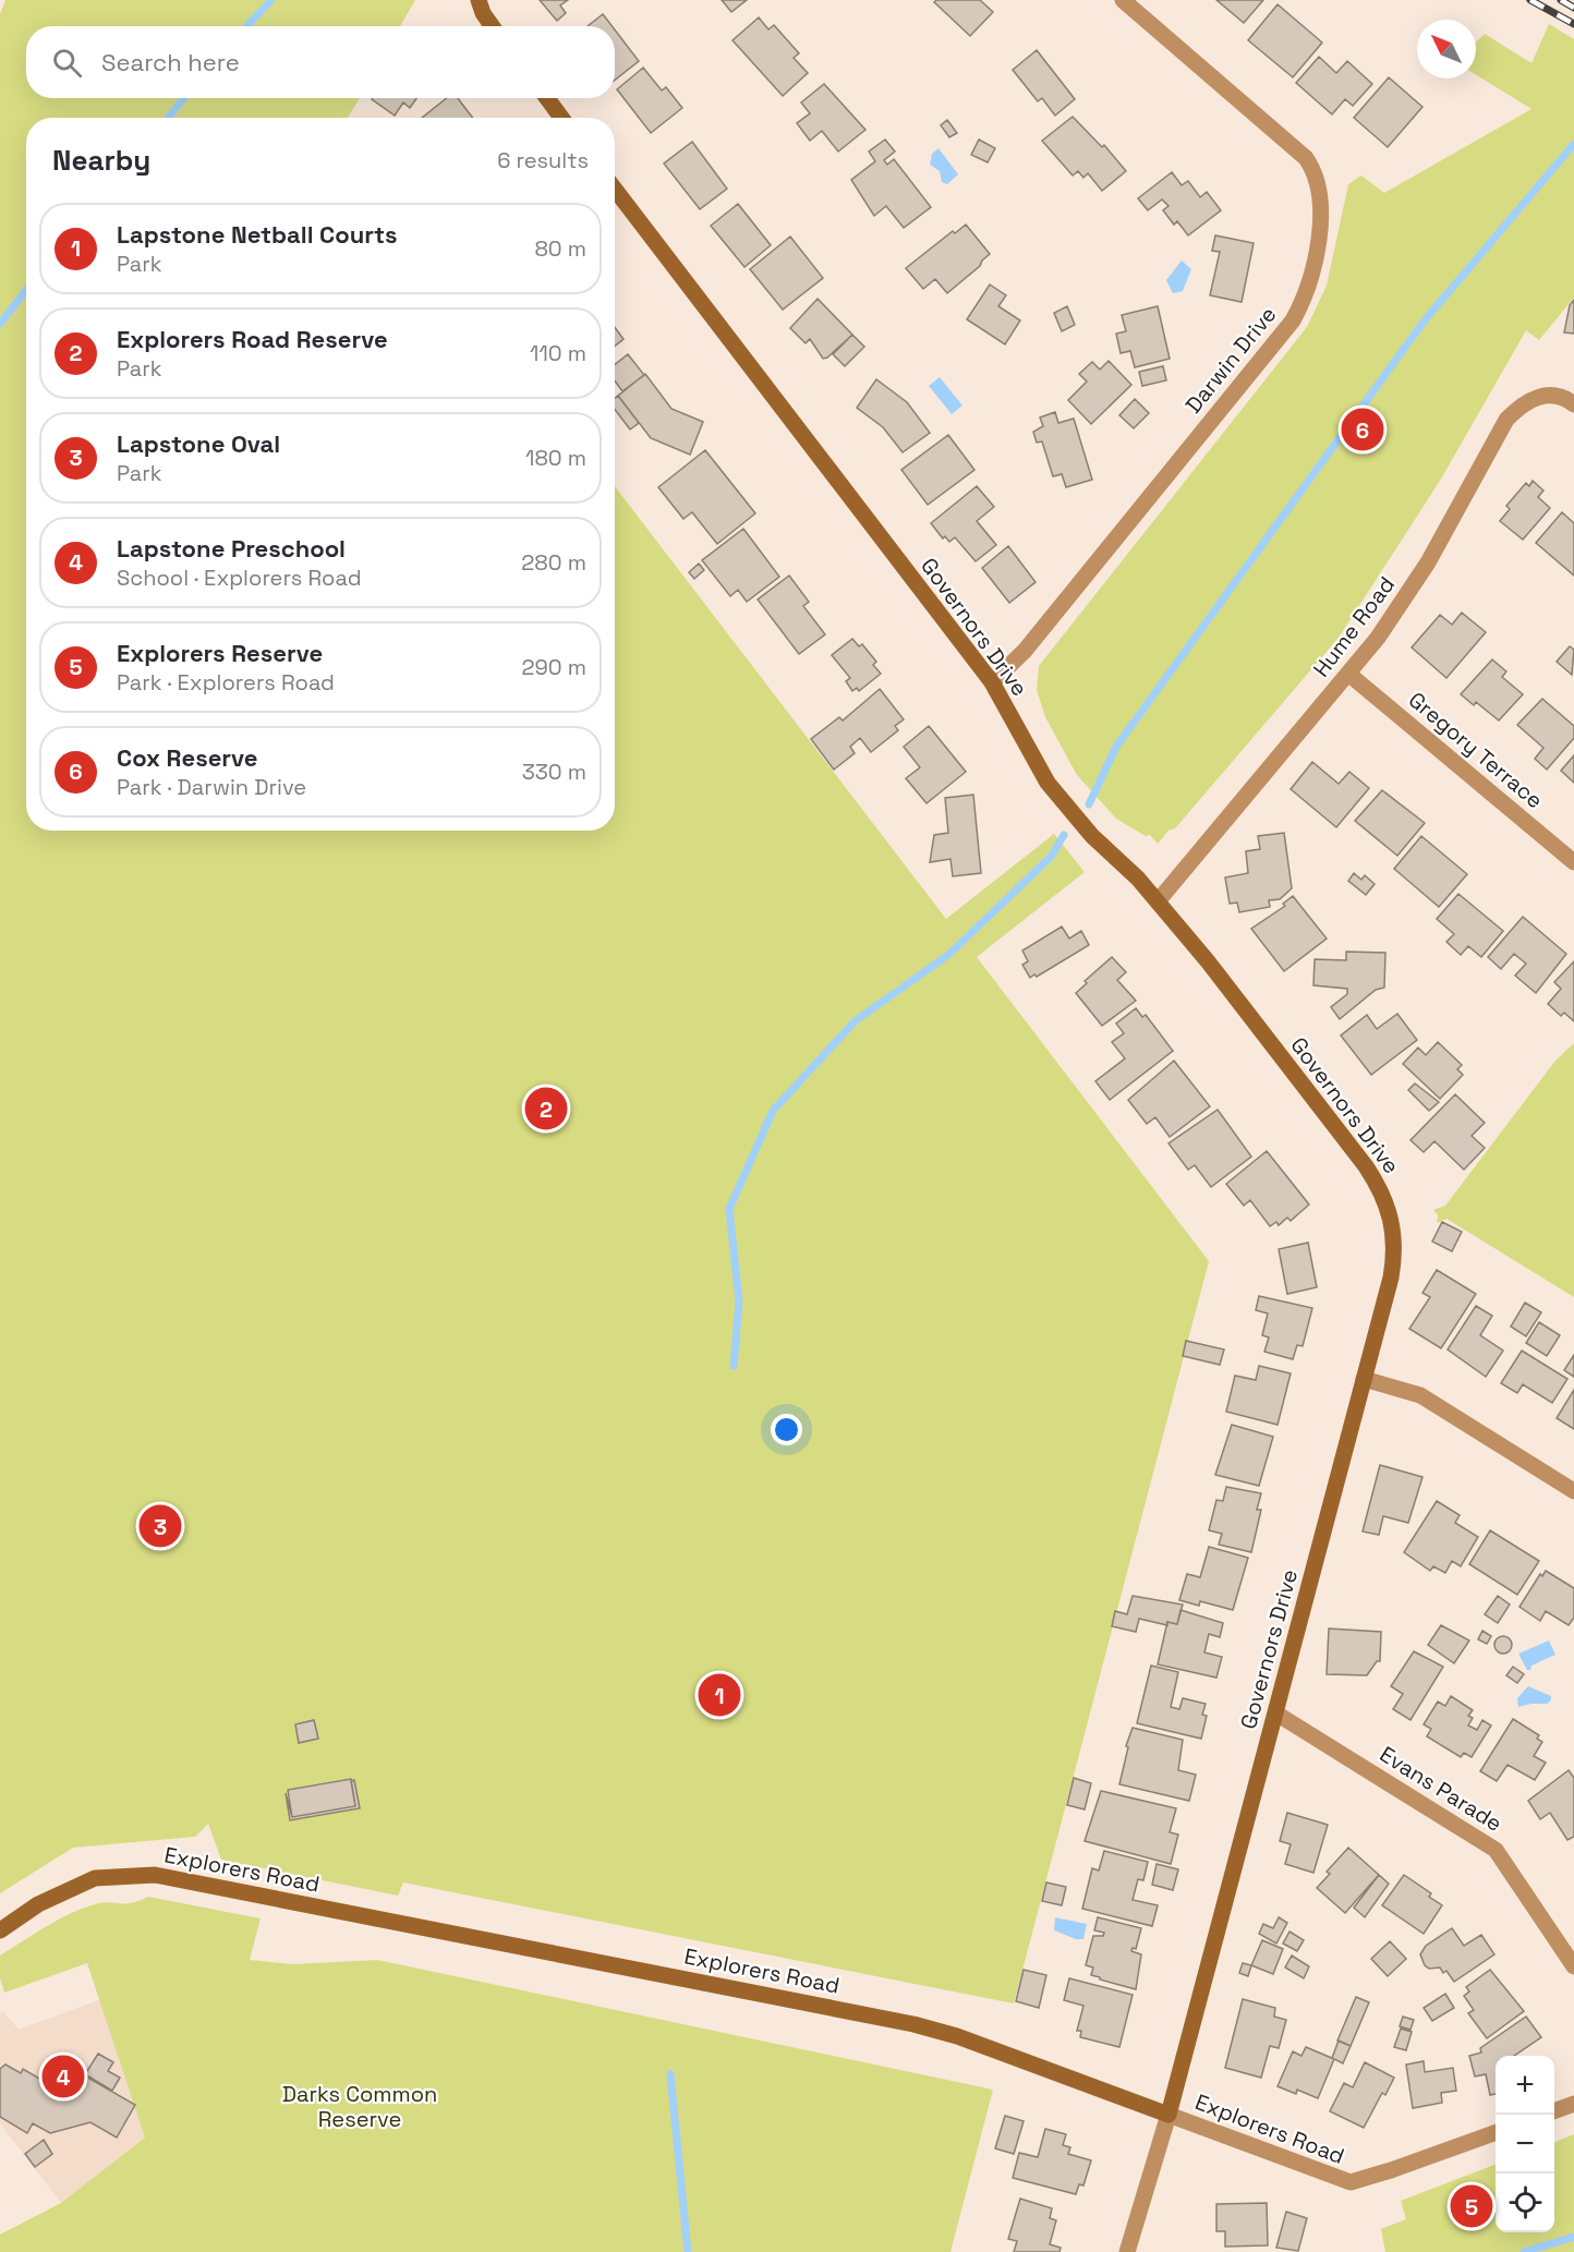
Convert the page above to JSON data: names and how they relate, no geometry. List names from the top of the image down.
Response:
{
  "streets": {
    "main road": ["Governors Drive", "Explorers Road"],
    "street": [
      "Darwin Drive",
      "Hume Road",
      "Gregory Terrace",
      "Evans Parade"
    ]
  },
  "crossings": [
    ["Darwin Drive", "Governors Drive"],
    ["Governors Drive", "Hume Road"],
    ["Governors Drive", "Evans Parade"],
    ["Governors Drive", "Explorers Road"],
    ["Hume Road", "Gregory Terrace"]
  ],
  "parks": ["Darks Common Reserve"],
  "north": "top left",
  "page": {
    "search": "Search here",
    "heading": ["Nearby", "6 results"],
    "list": [
      {
        "mark": "1",
        "name": "Lapstone Netball Courts",
        "note": "Park",
        "value": "80 m"
      },
      {
        "mark": "2",
        "name": "Explorers Road Reserve",
        "note": "Park",
        "value": "110 m"
      },
      {
        "mark": "3",
        "name": "Lapstone Oval",
        "note": "Park",
        "value": "180 m"
      },
      {
        "mark": "4",
        "name": "Lapstone Preschool",
        "note": "School · Explorers Road",
        "value": "280 m"
      },
      {
        "mark": "5",
        "name": "Explorers Reserve",
        "note": "Park · Explorers Road",
        "value": "290 m"
      },
      {
        "mark": "6",
        "name": "Cox Reserve",
        "note": "Park · Darwin Drive",
        "value": "330 m"
      }
    ],
    "pins": [
      "6",
      "2",
      "3",
      "1",
      "4",
      "5"
    ],
    "map_buttons": ["+", "−"]
  }
}
